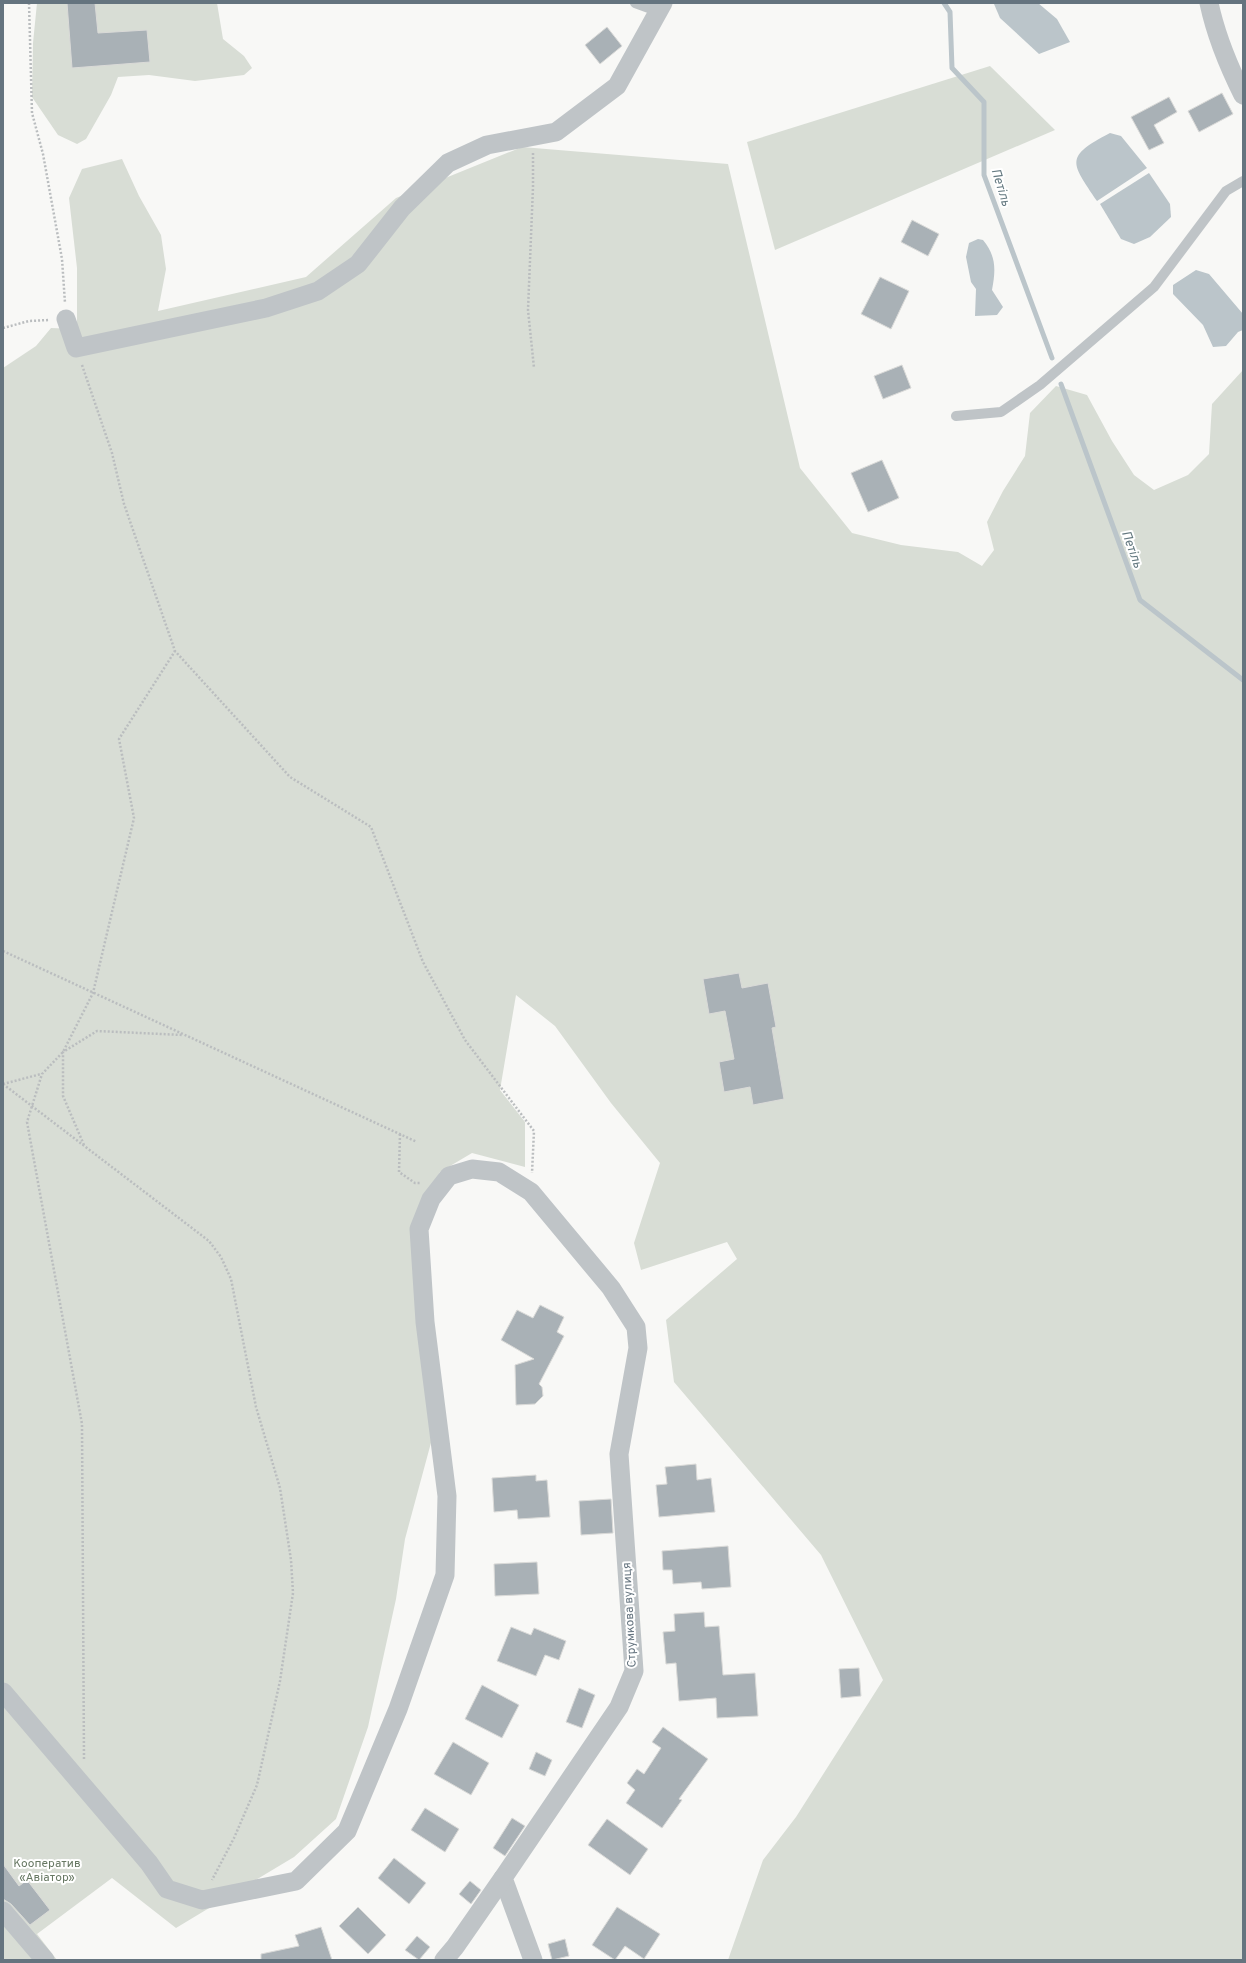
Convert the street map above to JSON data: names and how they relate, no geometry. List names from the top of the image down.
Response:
{
  "streets": {
    "street": ["Струмкова вулиця"]
  },
  "water": ["Петіль"],
  "parks": ["Кооператив «Авіатор»"]
}
